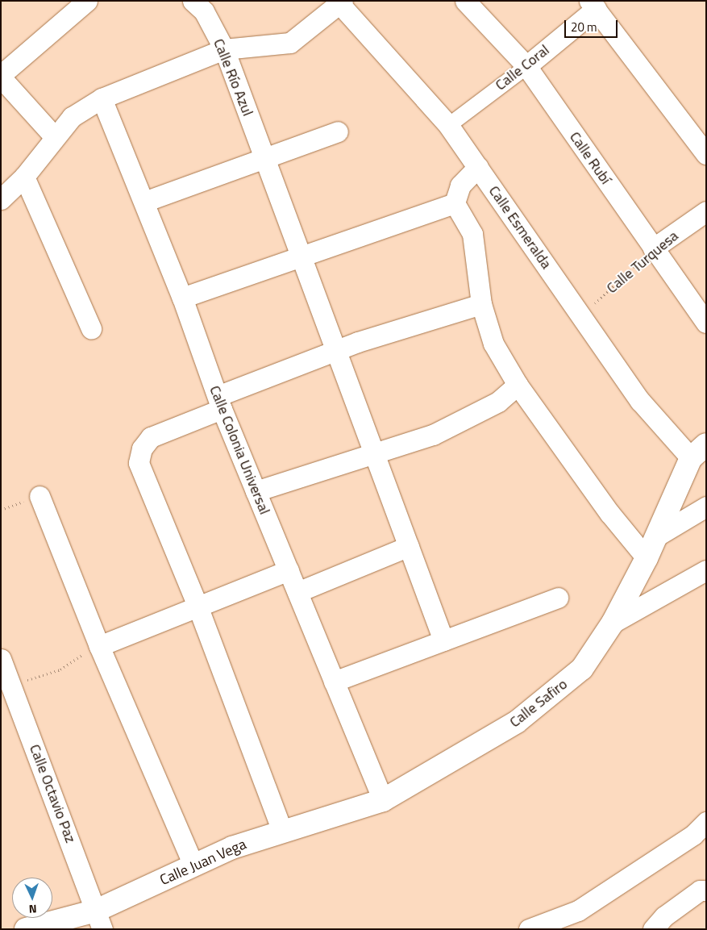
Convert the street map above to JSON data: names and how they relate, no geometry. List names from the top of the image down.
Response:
{
  "streets": {
    "street": [
      "Calle Coral",
      "Calle Río Azul",
      "Calle Rubí",
      "Calle Esmeralda",
      "Calle Turquesa",
      "Calle Colonia Universal",
      "Calle Safiro",
      "Calle Octavio Paz",
      "Calle Juan Vega"
    ]
  },
  "crossings": [
    ["Calle Coral", "Calle Rubí"],
    ["Calle Coral", "Calle Esmeralda"],
    ["Calle Rubí", "Calle Turquesa"],
    ["Calle Esmeralda", "Calle Turquesa"],
    ["Calle Colonia Universal", "Calle Safiro"],
    ["Calle Colonia Universal", "Calle Juan Vega"],
    ["Calle Safiro", "Calle Juan Vega"],
    ["Calle Octavio Paz", "Calle Juan Vega"]
  ],
  "scale_bar": "20 m",
  "north": "bottom"
}
